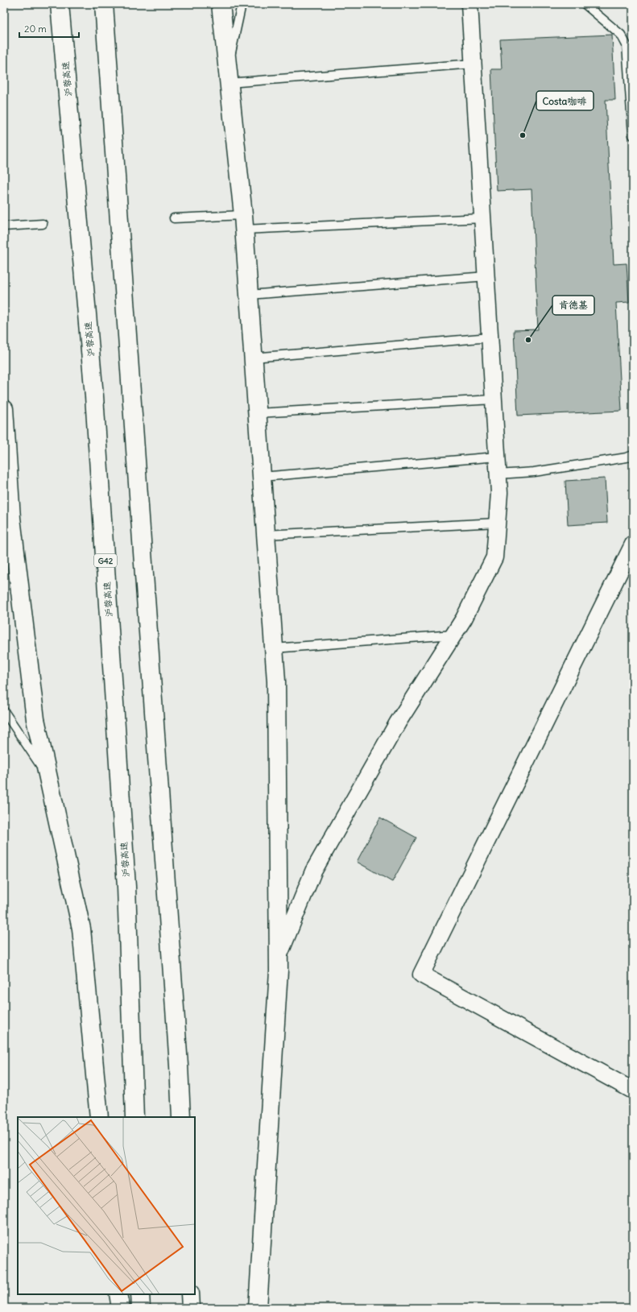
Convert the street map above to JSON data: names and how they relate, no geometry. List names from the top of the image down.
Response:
{
  "streets": {
    "highway": ["沪蓉高速", "G42"]
  },
  "places": ["Costa咖啡", "肯德基"],
  "scale_bar": "20 m"
}
